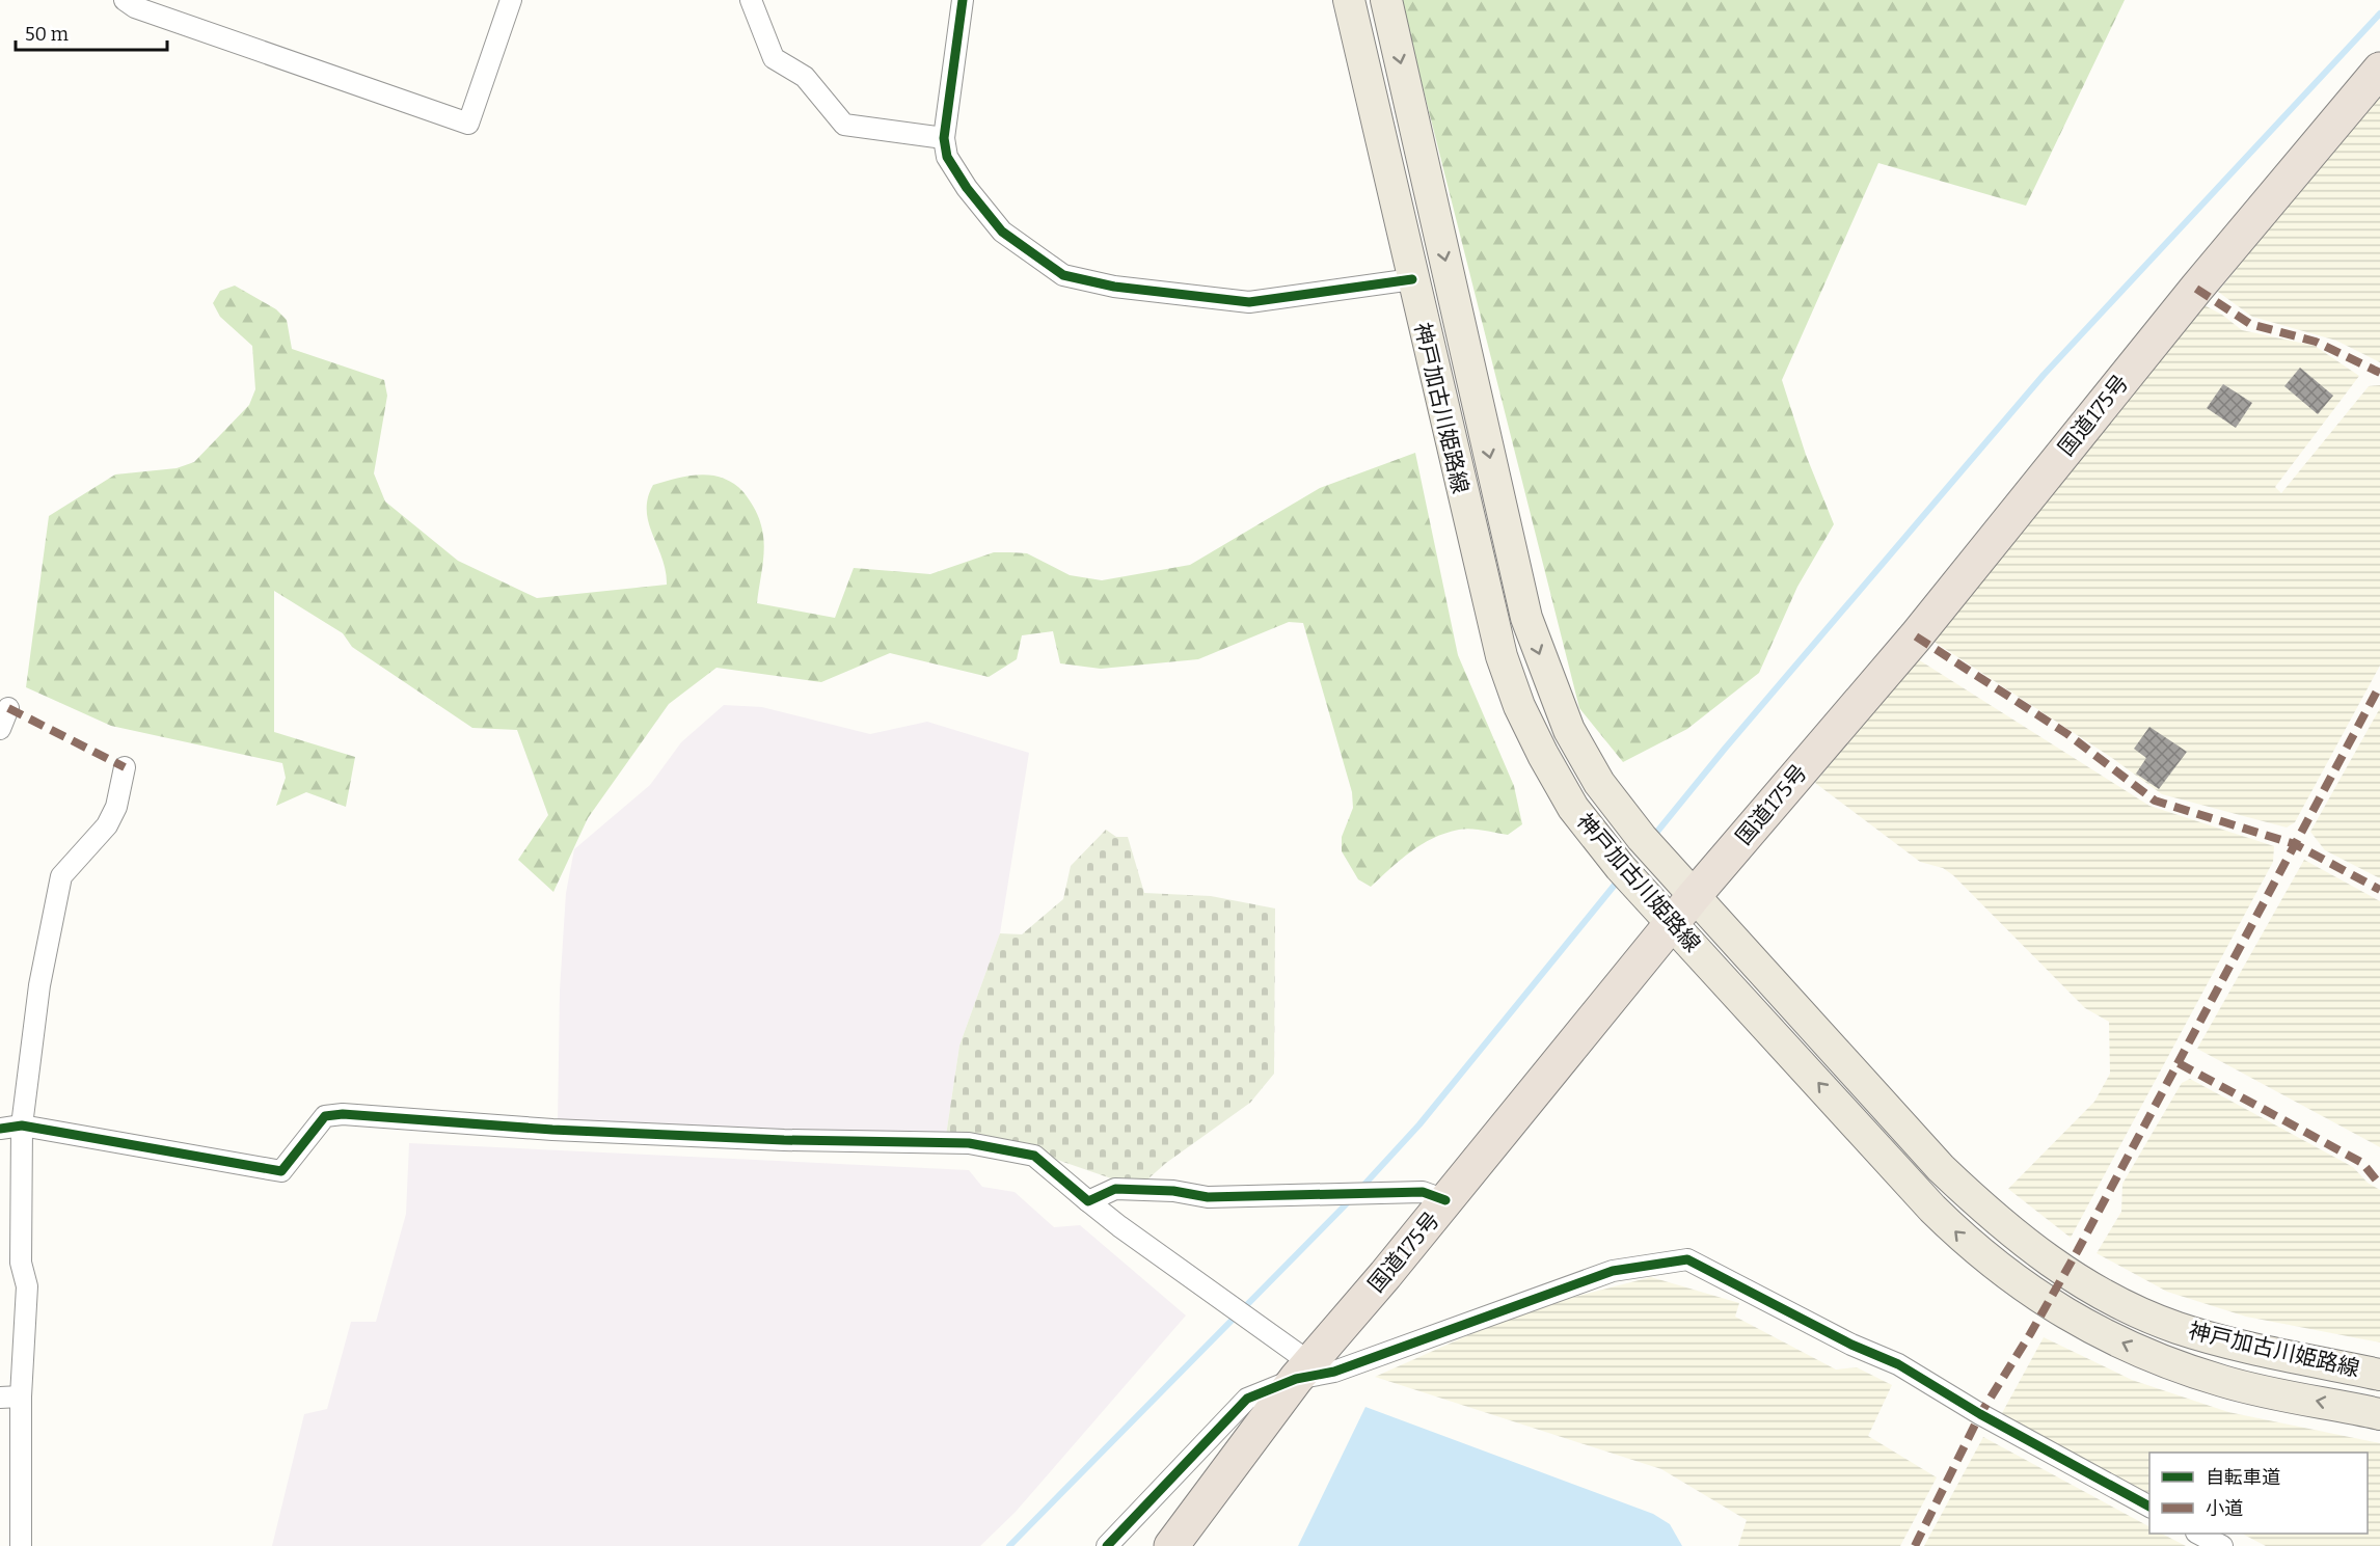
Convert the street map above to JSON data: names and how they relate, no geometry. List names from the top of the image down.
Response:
{
  "streets": {
    "highway": ["国道175号"],
    "main road": ["神戸加古川姫路線"]
  },
  "crossings": [
    ["神戸加古川姫路線", "国道175号"]
  ],
  "legend": ["自転車道", "小道"],
  "scale_bar": "50 m"
}
